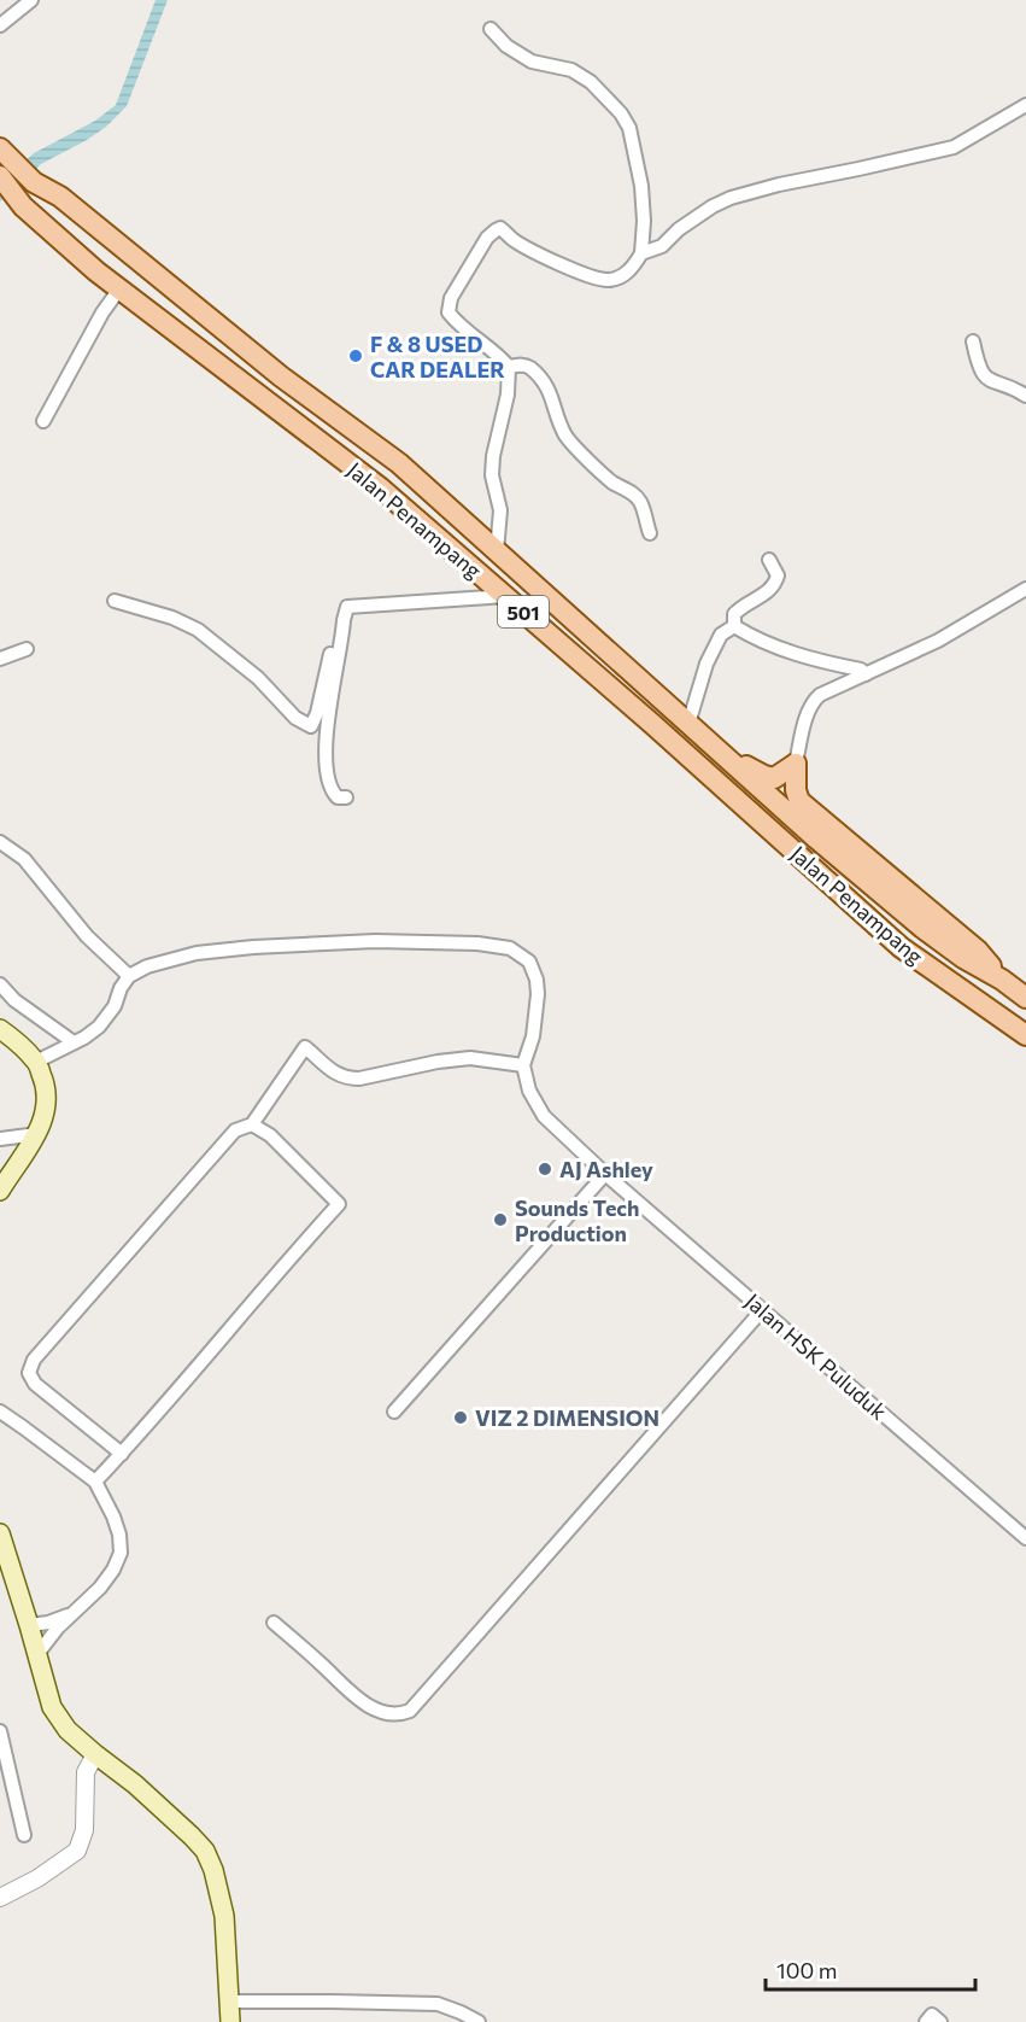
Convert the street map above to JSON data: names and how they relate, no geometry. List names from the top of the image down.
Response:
{
  "streets": {
    "main road": ["Jalan Penampang", "501"],
    "street": ["Jalan HSK Puluduk"]
  },
  "places": [
    "F & 8 USED CAR DEALER",
    "AJ Ashley",
    "Sounds Tech Production",
    "VIZ 2 DIMENSION"
  ],
  "scale_bar": "100 m"
}
